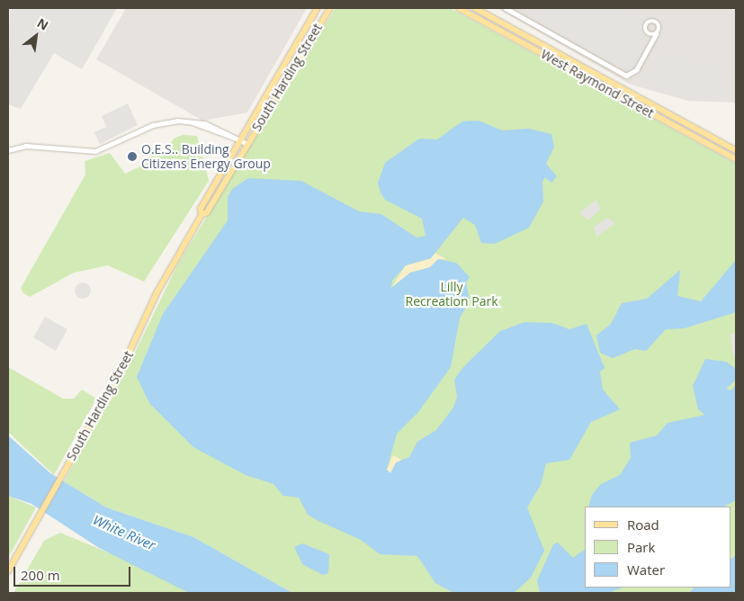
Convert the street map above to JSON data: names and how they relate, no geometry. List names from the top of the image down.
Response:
{
  "streets": {
    "main road": ["South Harding Street", "West Raymond Street"]
  },
  "water": ["White River"],
  "parks": ["Lilly Recreation Park"],
  "places": ["O.E.S.. Building Citizens Energy Group"],
  "legend": ["Road", "Park", "Water"],
  "scale_bar": "200 m",
  "north": "top right"
}
